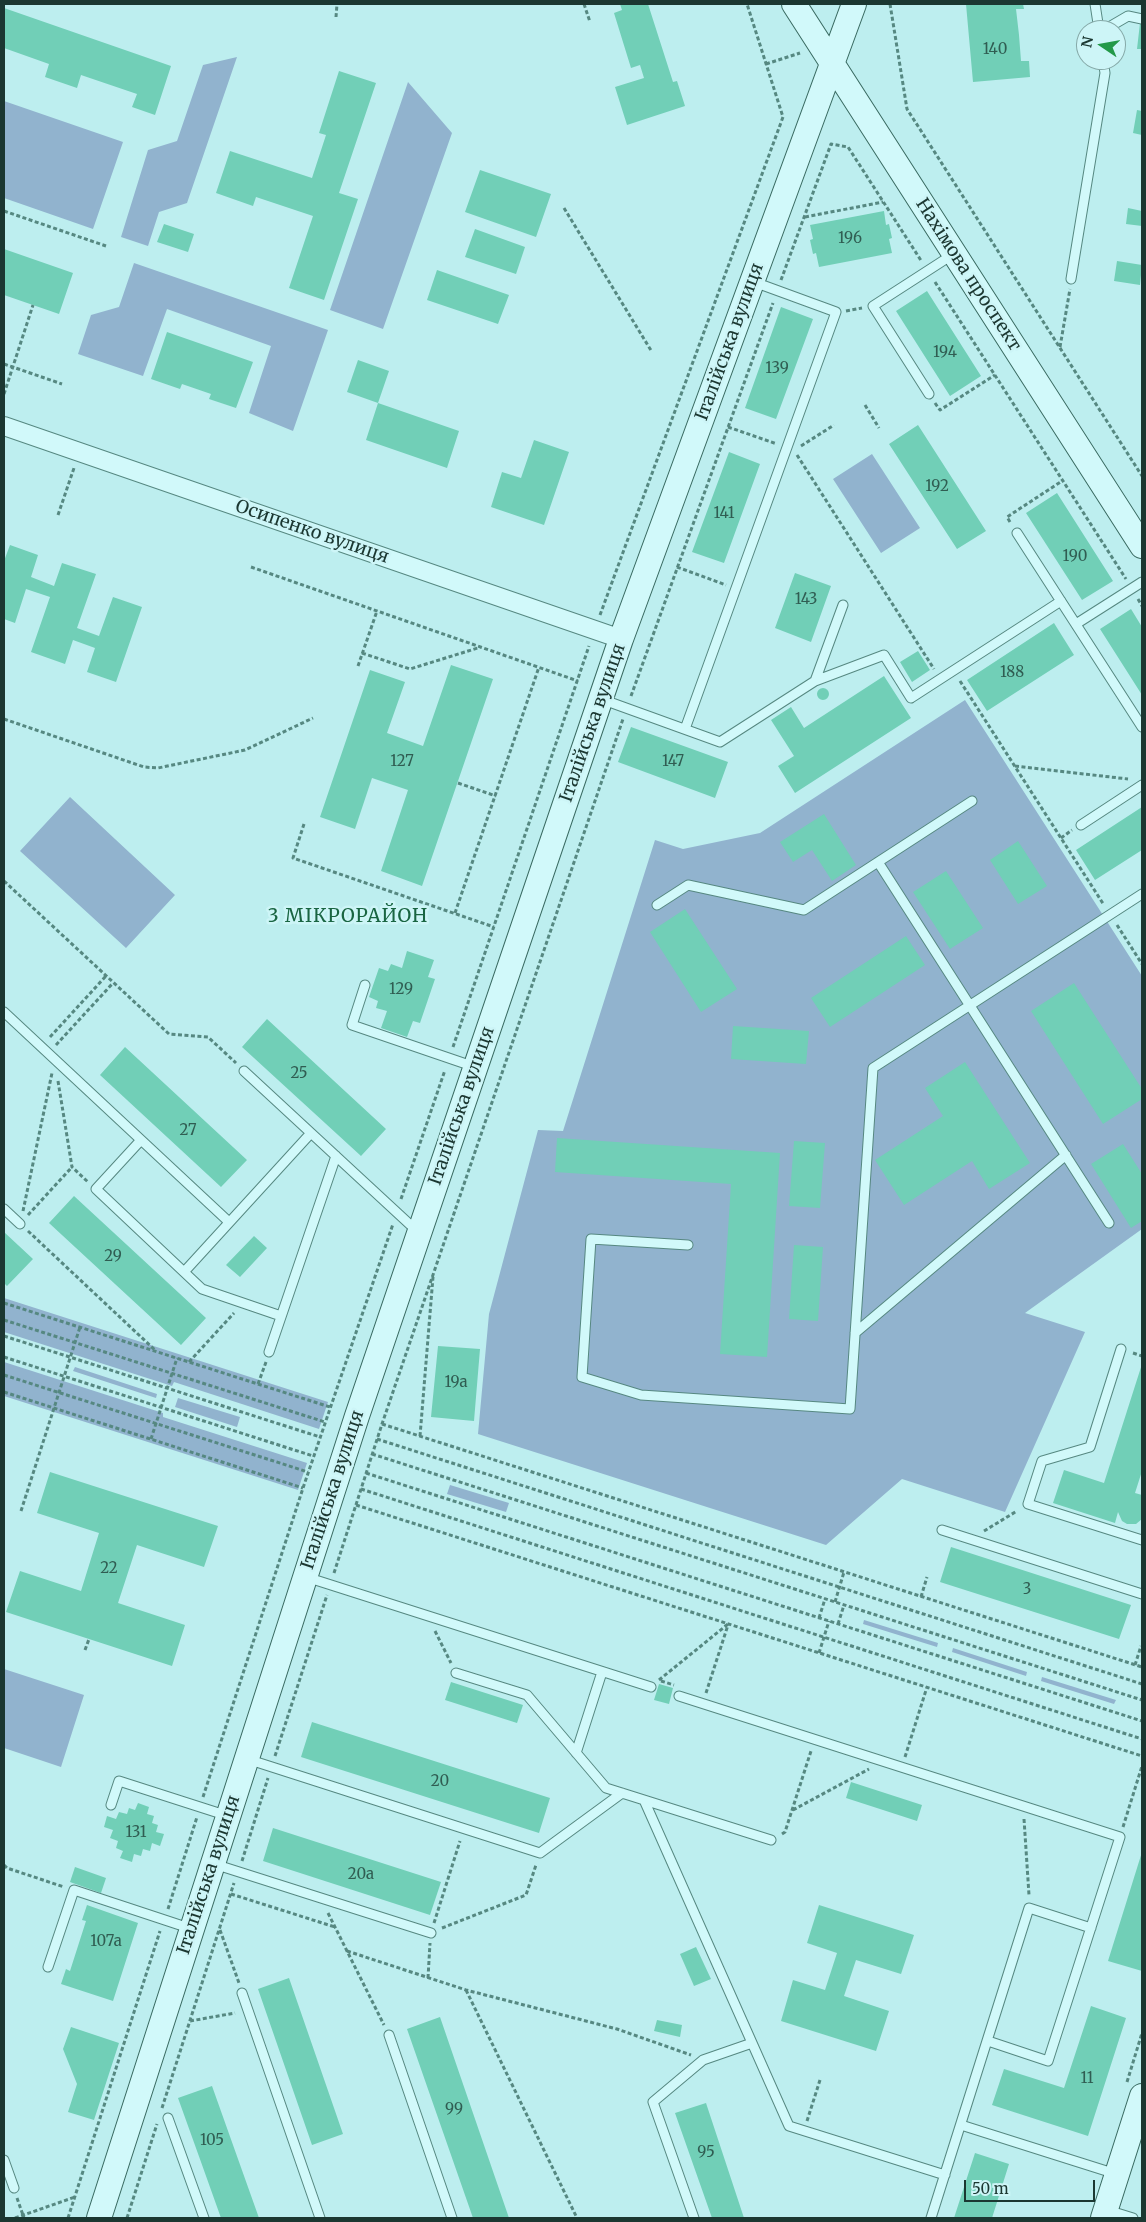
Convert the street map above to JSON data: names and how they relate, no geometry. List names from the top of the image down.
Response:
{
  "streets": {
    "street": ["Нахімова проспект", "Італійська вулиця", "Осипенко вулиця"]
  },
  "crossings": [
    ["Нахімова проспект", "Італійська вулиця"],
    ["Італійська вулиця", "Осипенко вулиця"]
  ],
  "districts": ["3 МІКРОРАЙОН"],
  "house_numbers": [
    "140",
    "196",
    "194",
    "139",
    "192",
    "141",
    "190",
    "143",
    "188",
    "127",
    "147",
    "129",
    "25",
    "27",
    "29",
    "19а",
    "22",
    "3",
    "20",
    "131",
    "20а",
    "107а",
    "11",
    "99",
    "105",
    "95"
  ],
  "scale_bar": "50 m",
  "north": "left"
}
